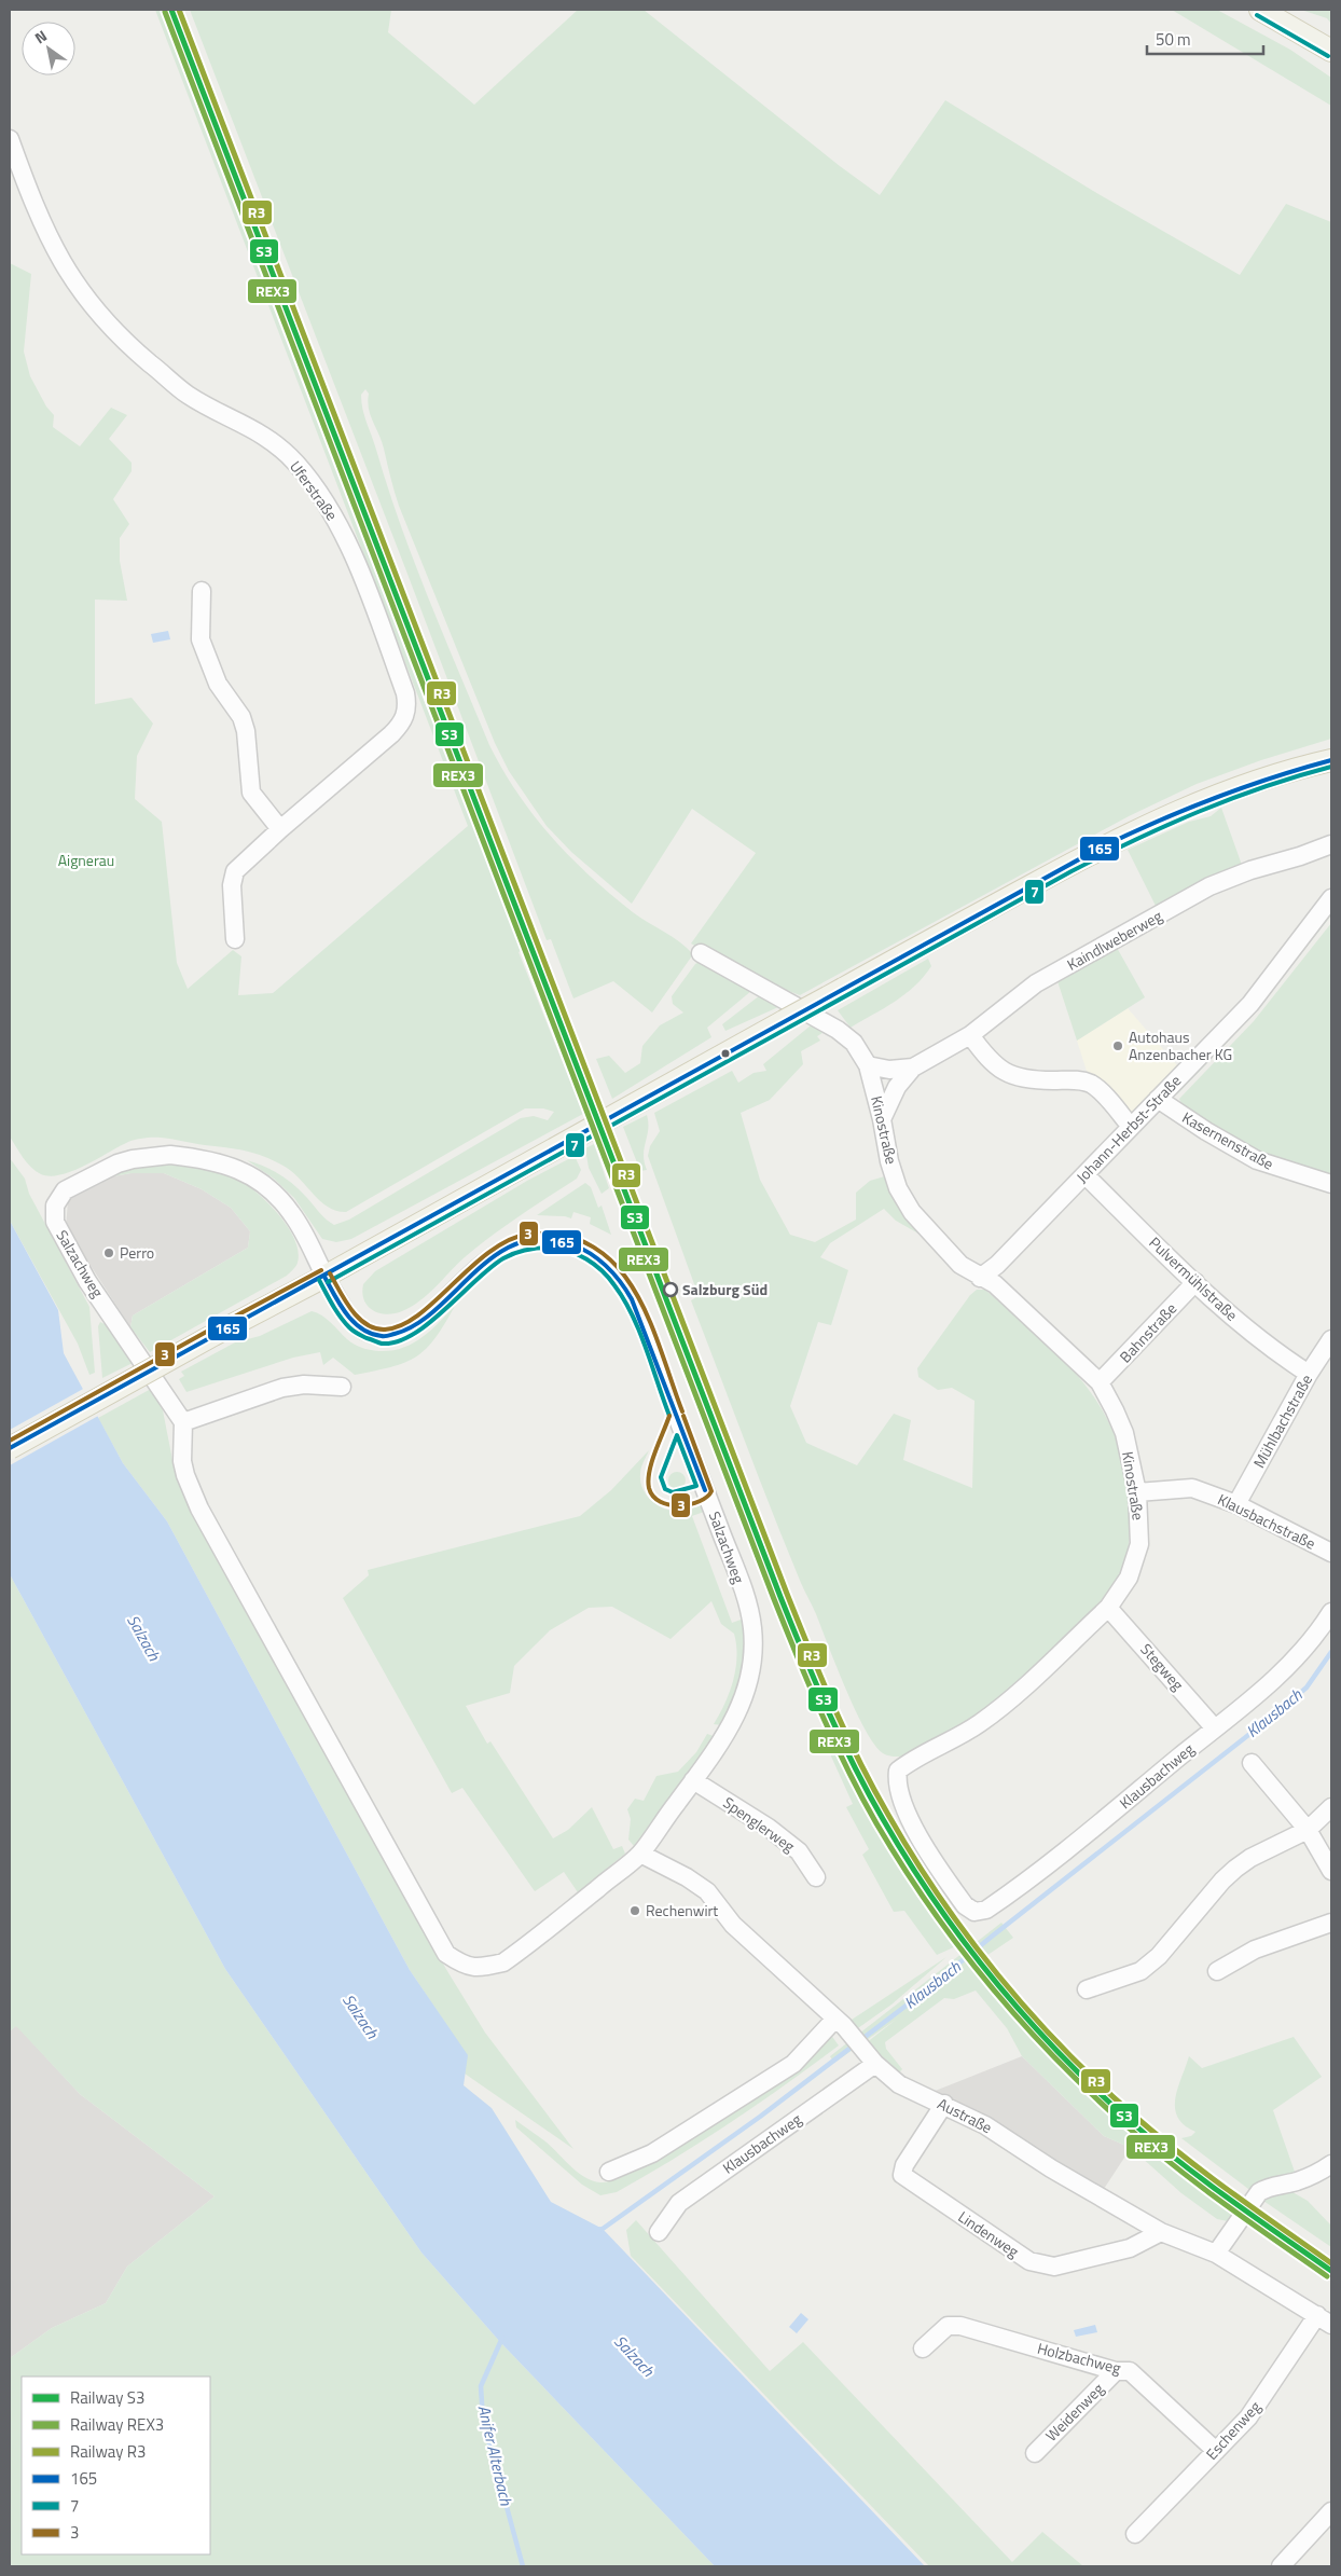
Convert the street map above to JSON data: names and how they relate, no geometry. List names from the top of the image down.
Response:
{
  "streets": {
    "street": [
      "Uferstraße",
      "Kaindlweberweg",
      "Johann-Herbst-Straße",
      "Kinostraße",
      "Kasernenstraße",
      "Salzachweg",
      "Pulvermühlstraße",
      "Bahnstraße",
      "Mühlbachstraße",
      "Klausbachstraße",
      "Stegweg",
      "Klausbachweg",
      "Spenglerweg",
      "Austraße",
      "Lindenweg",
      "Holzbachweg",
      "Weidenweg",
      "Eschenweg"
    ]
  },
  "crossings": [
    ["Kaindlweberweg", "Kinostraße"],
    ["Johann-Herbst-Straße", "Kinostraße"],
    ["Johann-Herbst-Straße", "Kasernenstraße"],
    ["Johann-Herbst-Straße", "Pulvermühlstraße"],
    ["Kinostraße", "Bahnstraße"],
    ["Kinostraße", "Klausbachstraße"],
    ["Kinostraße", "Stegweg"],
    ["Kinostraße", "Klausbachweg"],
    ["Salzachweg", "Spenglerweg"],
    ["Salzachweg", "Austraße"],
    ["Pulvermühlstraße", "Bahnstraße"],
    ["Pulvermühlstraße", "Mühlbachstraße"],
    ["Mühlbachstraße", "Klausbachstraße"],
    ["Stegweg", "Klausbachweg"],
    ["Klausbachweg", "Austraße"],
    ["Austraße", "Lindenweg"],
    ["Austraße", "Eschenweg"],
    ["Holzbachweg", "Weidenweg"],
    ["Holzbachweg", "Eschenweg"]
  ],
  "water": ["Salzach", "Klausbach", "Anifer Alterbach"],
  "parks": ["Aignerau"],
  "places": [
    "Autohaus Anzenbacher KG",
    "Perro",
    "Salzburg Süd",
    "Rechenwirt"
  ],
  "lines": [
    "rail line S3",
    "rail line R3",
    "rail line REX3",
    "transit line 7",
    "transit line 165",
    "transit line 3"
  ],
  "legend": [
    "Railway S3",
    "Railway REX3",
    "Railway R3",
    "165",
    "7",
    "3"
  ],
  "scale_bar": "50 m",
  "north": "top left"
}
